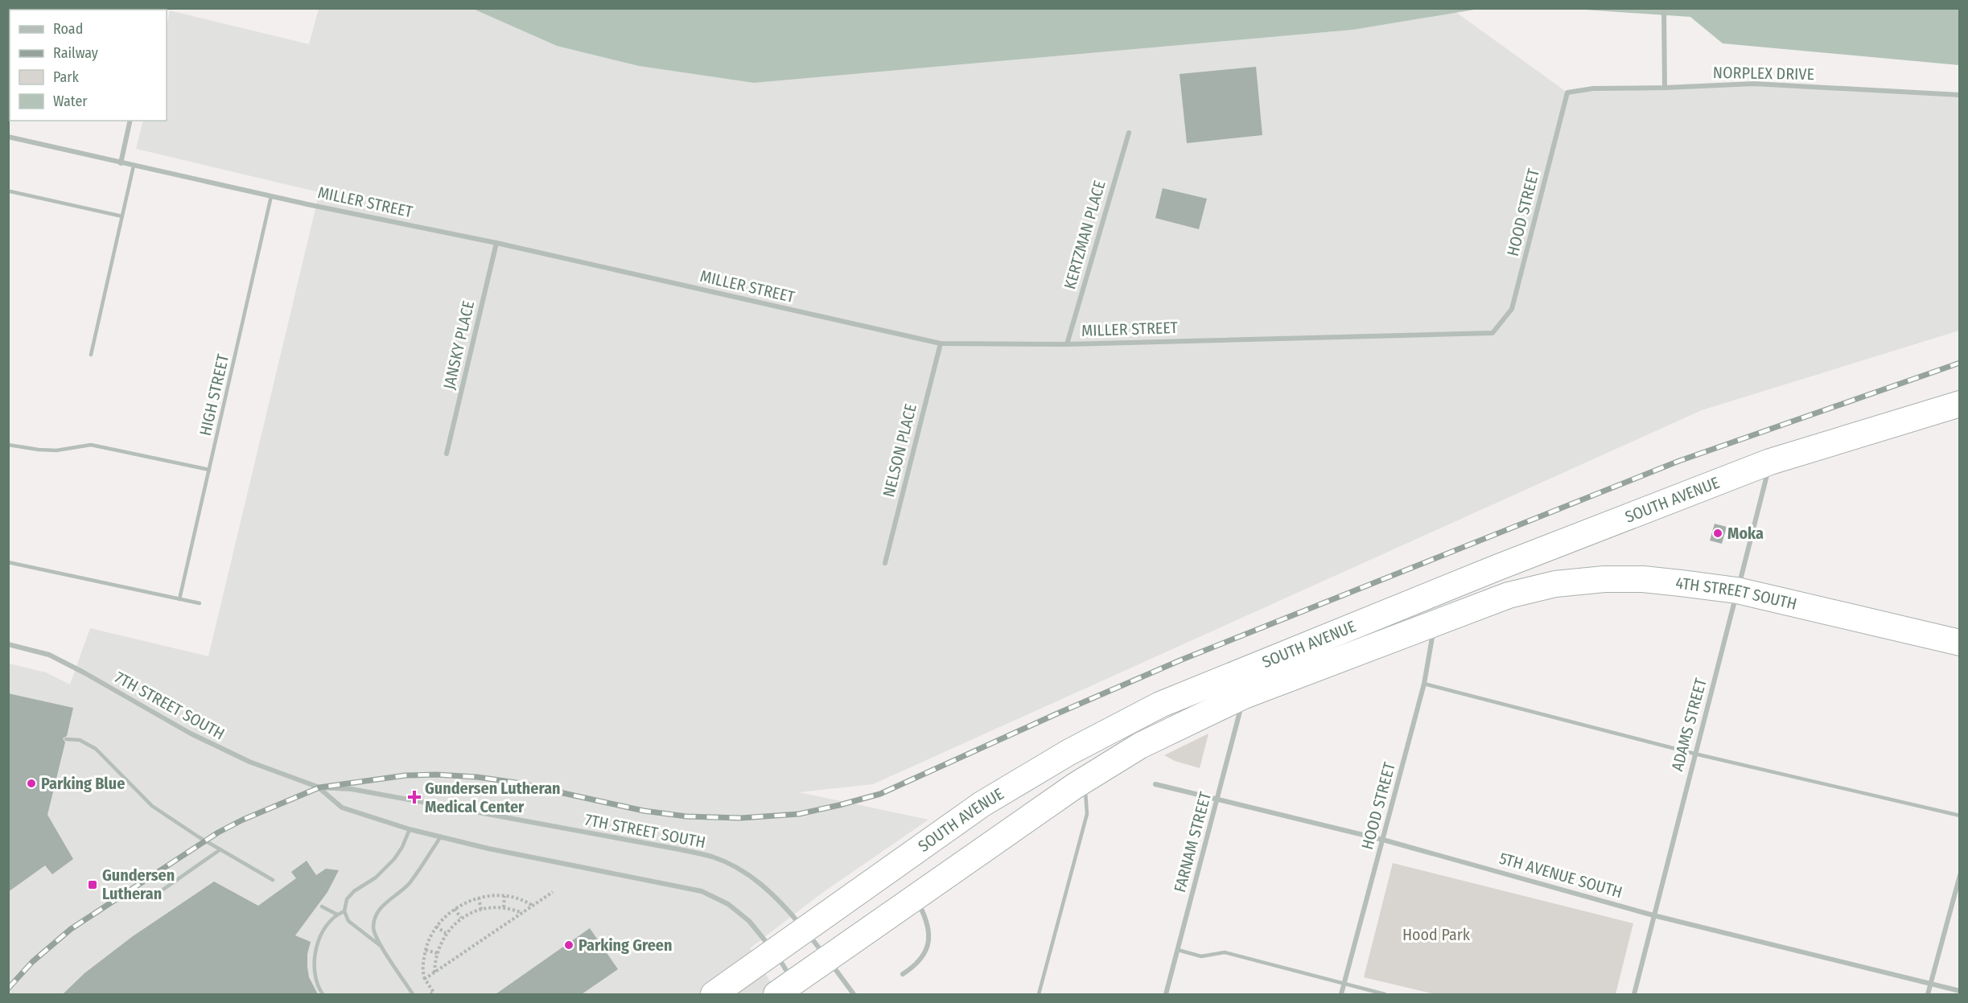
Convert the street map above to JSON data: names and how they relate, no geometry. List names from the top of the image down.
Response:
{
  "streets": {
    "highway": ["SOUTH AVENUE", "4TH STREET SOUTH"],
    "street": [
      "NORPLEX DRIVE",
      "MILLER STREET",
      "HOOD STREET",
      "KERTZMAN PLACE",
      "JANSKY PLACE",
      "NELSON PLACE",
      "7TH STREET SOUTH",
      "ADAMS STREET",
      "FARNAM STREET",
      "5TH AVENUE SOUTH"
    ],
    "lane": ["HIGH STREET"]
  },
  "crossings": [
    ["NORPLEX DRIVE", "HOOD STREET"],
    ["MILLER STREET", "HOOD STREET"],
    ["MILLER STREET", "KERTZMAN PLACE"],
    ["MILLER STREET", "JANSKY PLACE"],
    ["MILLER STREET", "HIGH STREET"],
    ["MILLER STREET", "NELSON PLACE"],
    ["HOOD STREET", "SOUTH AVENUE"],
    ["HOOD STREET", "5TH AVENUE SOUTH"],
    ["SOUTH AVENUE", "4TH STREET SOUTH"],
    ["SOUTH AVENUE", "7TH STREET SOUTH"],
    ["SOUTH AVENUE", "ADAMS STREET"],
    ["SOUTH AVENUE", "FARNAM STREET"],
    ["4TH STREET SOUTH", "ADAMS STREET"],
    ["ADAMS STREET", "5TH AVENUE SOUTH"],
    ["FARNAM STREET", "5TH AVENUE SOUTH"]
  ],
  "parks": ["Hood Park"],
  "places": {
    "other": ["Moka", "Parking Blue", "Parking Green"],
    "health": ["Gundersen Lutheran Medical Center"],
    "transit": ["Gundersen Lutheran"]
  },
  "legend": [
    "Road",
    "Railway",
    "Park",
    "Water"
  ]
}
